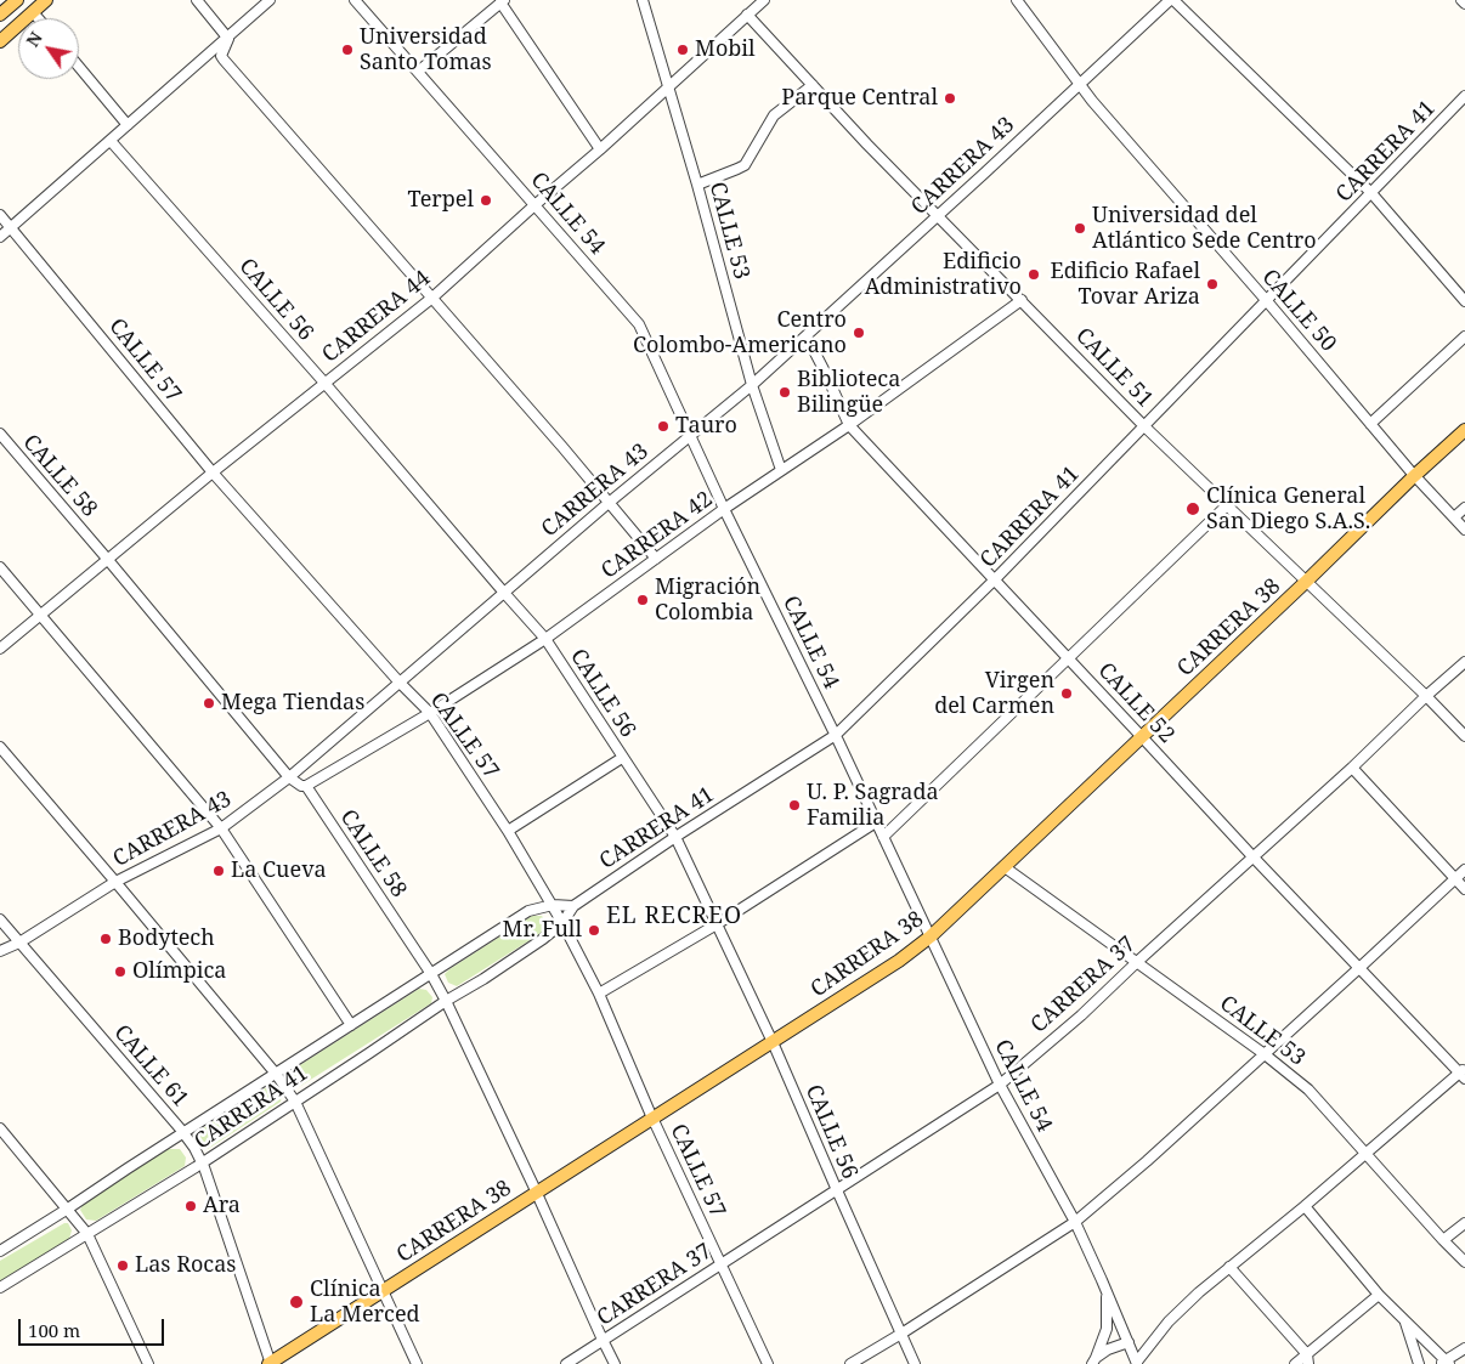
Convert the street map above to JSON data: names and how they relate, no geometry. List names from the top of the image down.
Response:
{
  "streets": {
    "main road": ["CARRERA 38"],
    "street": [
      "CARRERA 41",
      "CARRERA 43",
      "CALLE 54",
      "CALLE 53",
      "CALLE 56",
      "CALLE 50",
      "CARRERA 44",
      "CALLE 57",
      "CALLE 51",
      "CALLE 58",
      "CARRERA 42",
      "CALLE 52",
      "CARRERA 37",
      "CALLE 61"
    ]
  },
  "crossings": [
    ["CARRERA 41", "CALLE 54"],
    ["CARRERA 41", "CALLE 56"],
    ["CARRERA 41", "CALLE 50"],
    ["CARRERA 41", "CALLE 57"],
    ["CARRERA 41", "CALLE 51"],
    ["CARRERA 41", "CALLE 58"],
    ["CARRERA 41", "CALLE 52"],
    ["CARRERA 41", "CALLE 61"],
    ["CARRERA 43", "CALLE 54"],
    ["CARRERA 43", "CALLE 53"],
    ["CARRERA 43", "CALLE 56"],
    ["CARRERA 43", "CALLE 50"],
    ["CARRERA 43", "CALLE 57"],
    ["CARRERA 43", "CALLE 51"],
    ["CARRERA 43", "CALLE 58"],
    ["CARRERA 43", "CALLE 52"],
    ["CARRERA 43", "CALLE 61"],
    ["CALLE 54", "CARRERA 44"],
    ["CALLE 54", "CARRERA 42"],
    ["CALLE 54", "CARRERA 38"],
    ["CALLE 54", "CARRERA 37"],
    ["CALLE 53", "CARRERA 44"],
    ["CALLE 53", "CARRERA 42"],
    ["CALLE 53", "CARRERA 38"],
    ["CALLE 53", "CARRERA 37"],
    ["CALLE 56", "CARRERA 44"],
    ["CALLE 56", "CARRERA 42"],
    ["CALLE 56", "CARRERA 38"],
    ["CALLE 56", "CARRERA 37"],
    ["CALLE 50", "CARRERA 38"],
    ["CARRERA 44", "CALLE 57"],
    ["CARRERA 44", "CALLE 51"],
    ["CARRERA 44", "CALLE 58"],
    ["CALLE 57", "CARRERA 42"],
    ["CALLE 57", "CARRERA 38"],
    ["CALLE 57", "CARRERA 37"],
    ["CALLE 51", "CARRERA 42"],
    ["CALLE 51", "CARRERA 38"],
    ["CALLE 51", "CARRERA 37"],
    ["CALLE 58", "CARRERA 42"],
    ["CALLE 58", "CARRERA 38"],
    ["CALLE 58", "CARRERA 37"],
    ["CARRERA 42", "CALLE 52"],
    ["CARRERA 38", "CALLE 52"],
    ["CARRERA 38", "CALLE 61"],
    ["CALLE 52", "CARRERA 37"]
  ],
  "districts": ["EL RECREO"],
  "places": [
    "Universidad Santo Tomas",
    "Mobil",
    "Parque Central",
    "Terpel",
    "Universidad del Atlántico Sede Centro",
    "Edificio Administrativo",
    "Edificio Rafael Tovar Ariza",
    "Centro Colombo-Americano",
    "Biblioteca Bilingüe",
    "Tauro",
    "Clínica General San Diego S.A.S.",
    "Migración Colombia",
    "Virgen del Carmen",
    "Mega Tiendas",
    "U. P. Sagrada Familia",
    "La Cueva",
    "Mr. Full",
    "Bodytech",
    "Olímpica",
    "Ara",
    "Las Rocas",
    "Clínica La Merced"
  ],
  "scale_bar": "100 m",
  "north": "top left"
}
